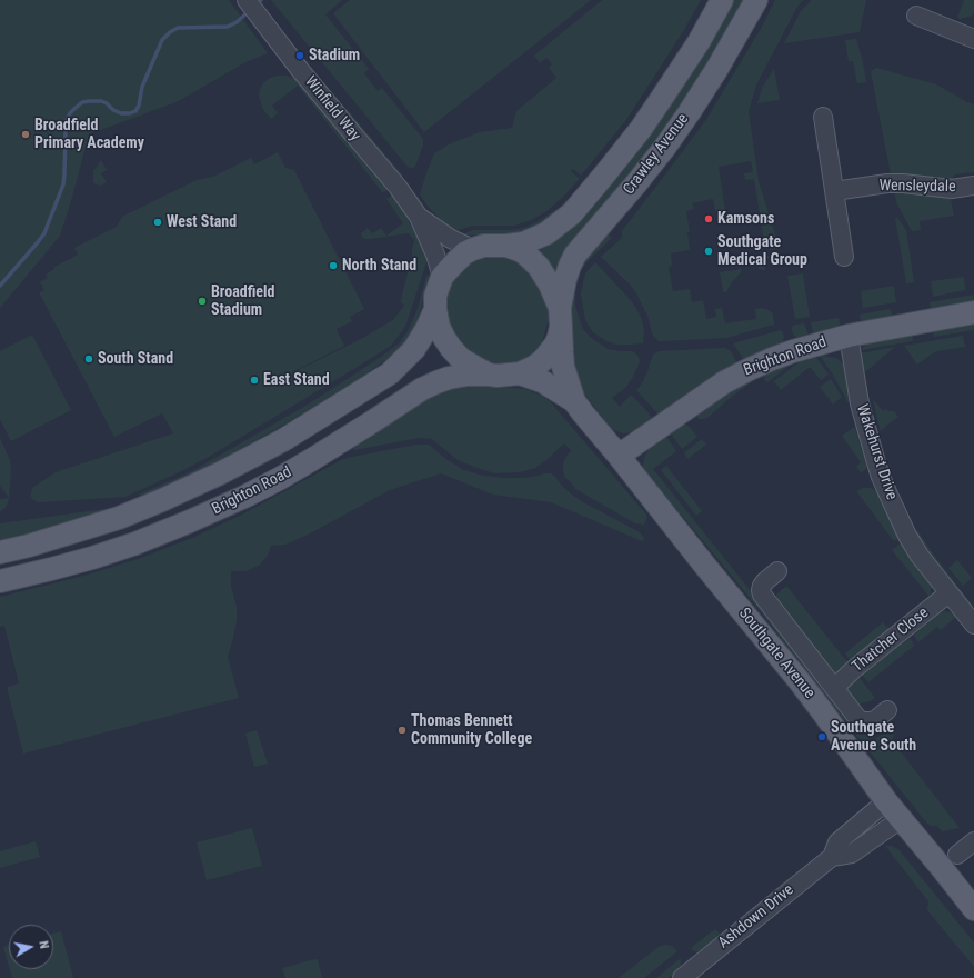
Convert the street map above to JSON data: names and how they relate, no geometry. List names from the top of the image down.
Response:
{
  "streets": {
    "main road": ["Crawley Avenue", "Brighton Road", "Southgate Avenue"],
    "street": [
      "Winfield Way",
      "Wensleydale",
      "Wakehurst Drive",
      "Thatcher Close",
      "Ashdown Drive"
    ]
  },
  "crossings": [
    ["Winfield Way", "Crawley Avenue"],
    ["Winfield Way", "Brighton Road"],
    ["Winfield Way", "Southgate Avenue"],
    ["Crawley Avenue", "Brighton Road"],
    ["Crawley Avenue", "Southgate Avenue"],
    ["Brighton Road", "Wakehurst Drive"],
    ["Brighton Road", "Southgate Avenue"],
    ["Wakehurst Drive", "Thatcher Close"],
    ["Southgate Avenue", "Ashdown Drive"]
  ],
  "places": [
    "Stadium",
    "Broadfield Primary Academy",
    "Kamsons",
    "West Stand",
    "Southgate Medical Group",
    "North Stand",
    "Broadfield Stadium",
    "South Stand",
    "East Stand",
    "Thomas Bennett Community College",
    "Southgate Avenue South"
  ],
  "north": "right"
}
